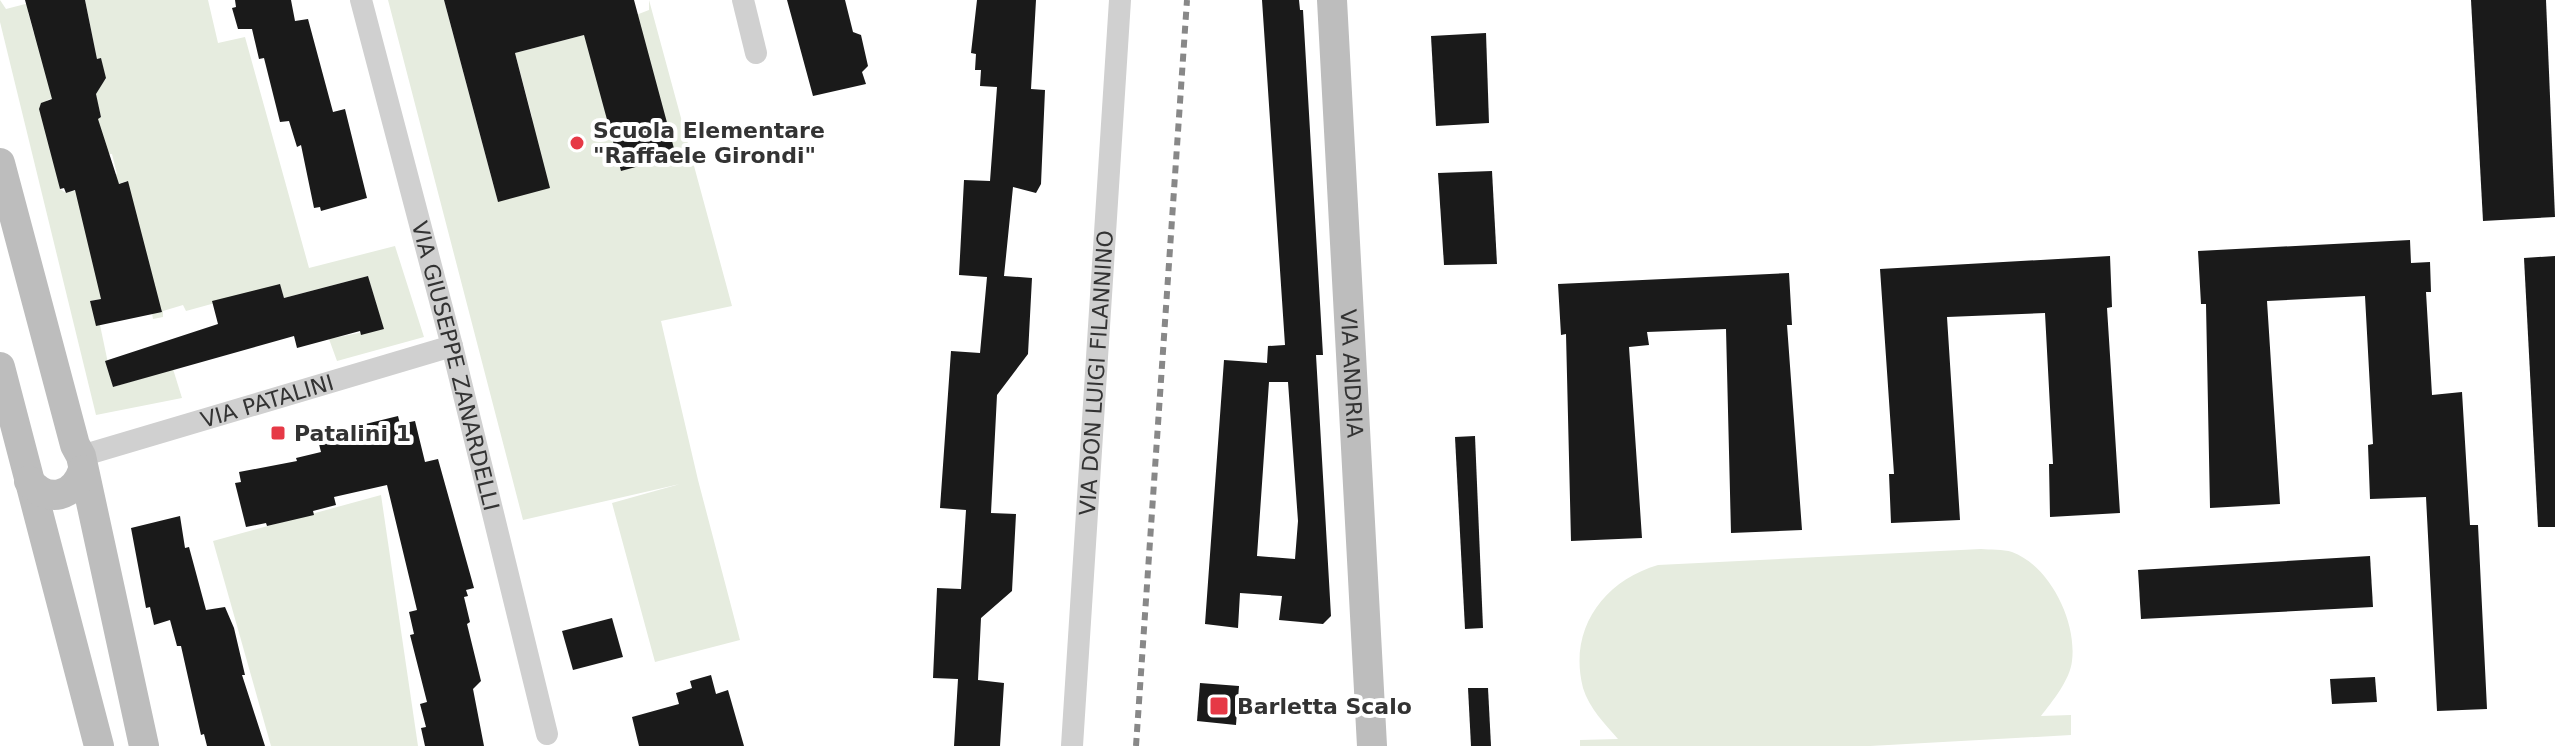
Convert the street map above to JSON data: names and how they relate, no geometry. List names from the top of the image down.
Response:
{
  "streets": {
    "street": [
      "VIA GIUSEPPE ZANARDELLI",
      "VIA DON LUIGI FILANNINO",
      "VIA ANDRIA",
      "VIA PATALINI"
    ]
  },
  "crossings": [
    ["VIA GIUSEPPE ZANARDELLI", "VIA PATALINI"]
  ],
  "places": {
    "other": ["Scuola Elementare \"Raffaele Girondi\""],
    "transit": ["Patalini 1", "Barletta Scalo"]
  }
}
